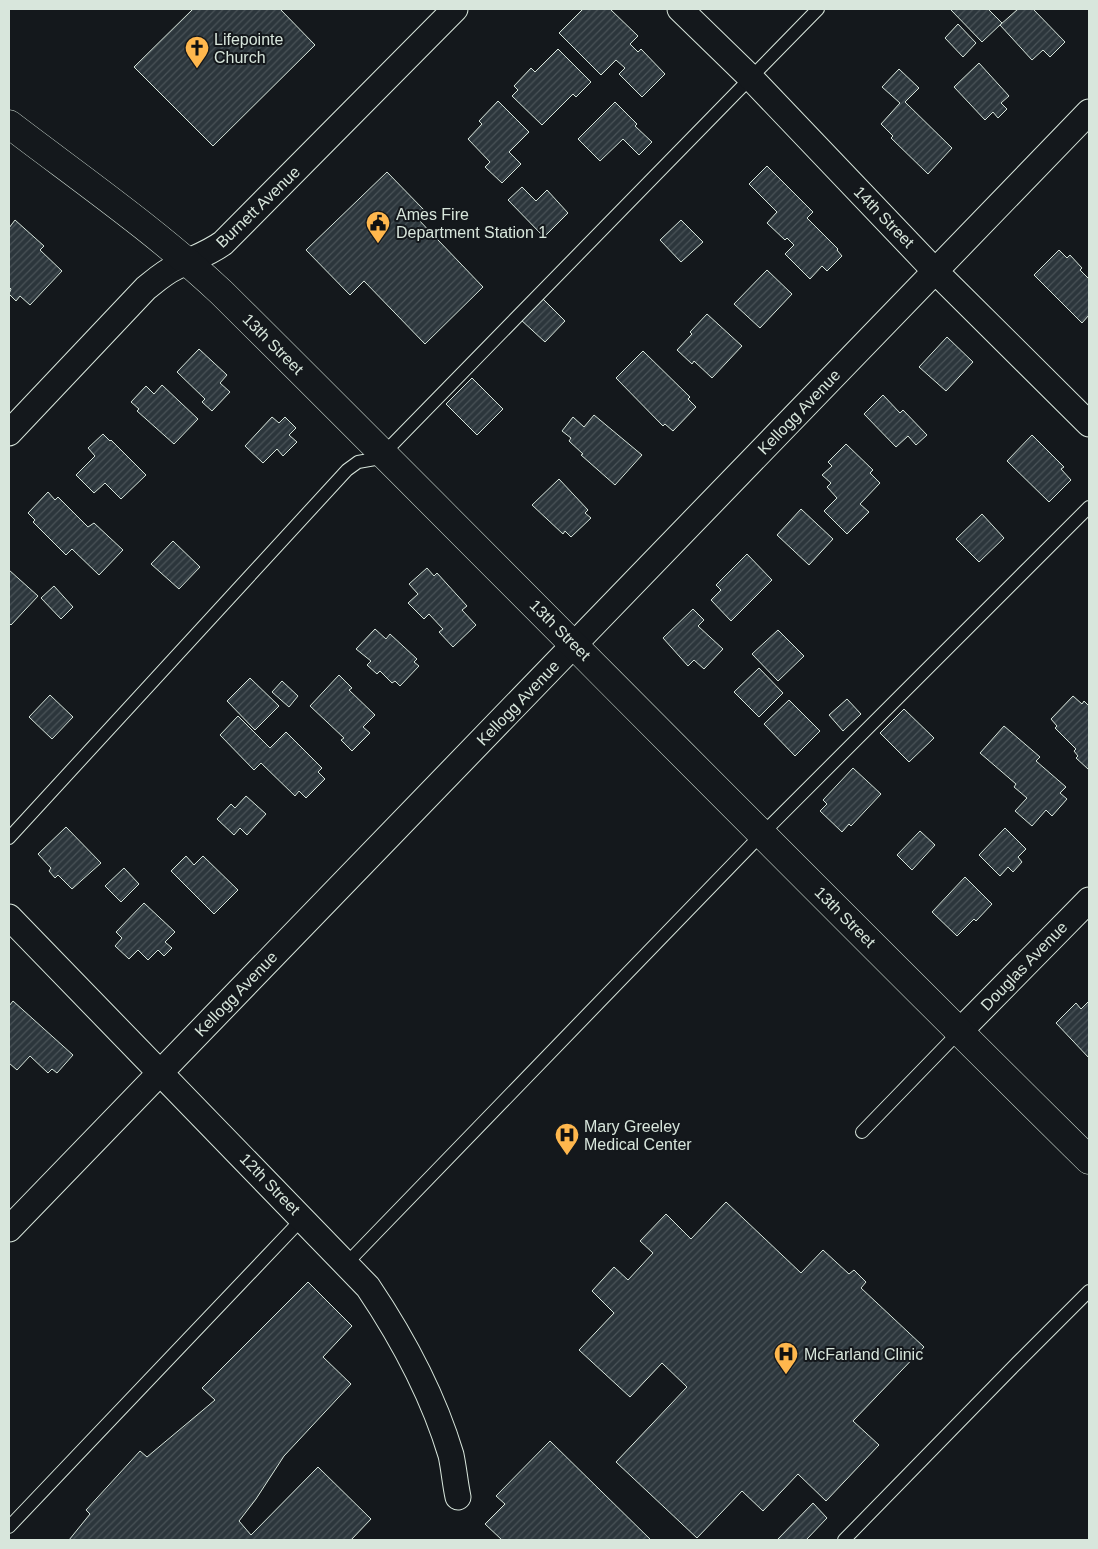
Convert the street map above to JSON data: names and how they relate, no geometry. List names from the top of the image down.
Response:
{
  "streets": {
    "main road": ["13th Street"],
    "street": [
      "Burnett Avenue",
      "14th Street",
      "Kellogg Avenue",
      "Douglas Avenue",
      "12th Street"
    ]
  },
  "crossings": [
    ["Burnett Avenue", "13th Street"],
    ["14th Street", "Kellogg Avenue"],
    ["13th Street", "Kellogg Avenue"],
    ["13th Street", "Douglas Avenue"],
    ["Kellogg Avenue", "12th Street"]
  ],
  "places": {
    "church": ["Lifepointe Church"],
    "public building": ["Ames Fire Department Station 1"],
    "hospital": ["Mary Greeley Medical Center", "McFarland Clinic"]
  }
}
